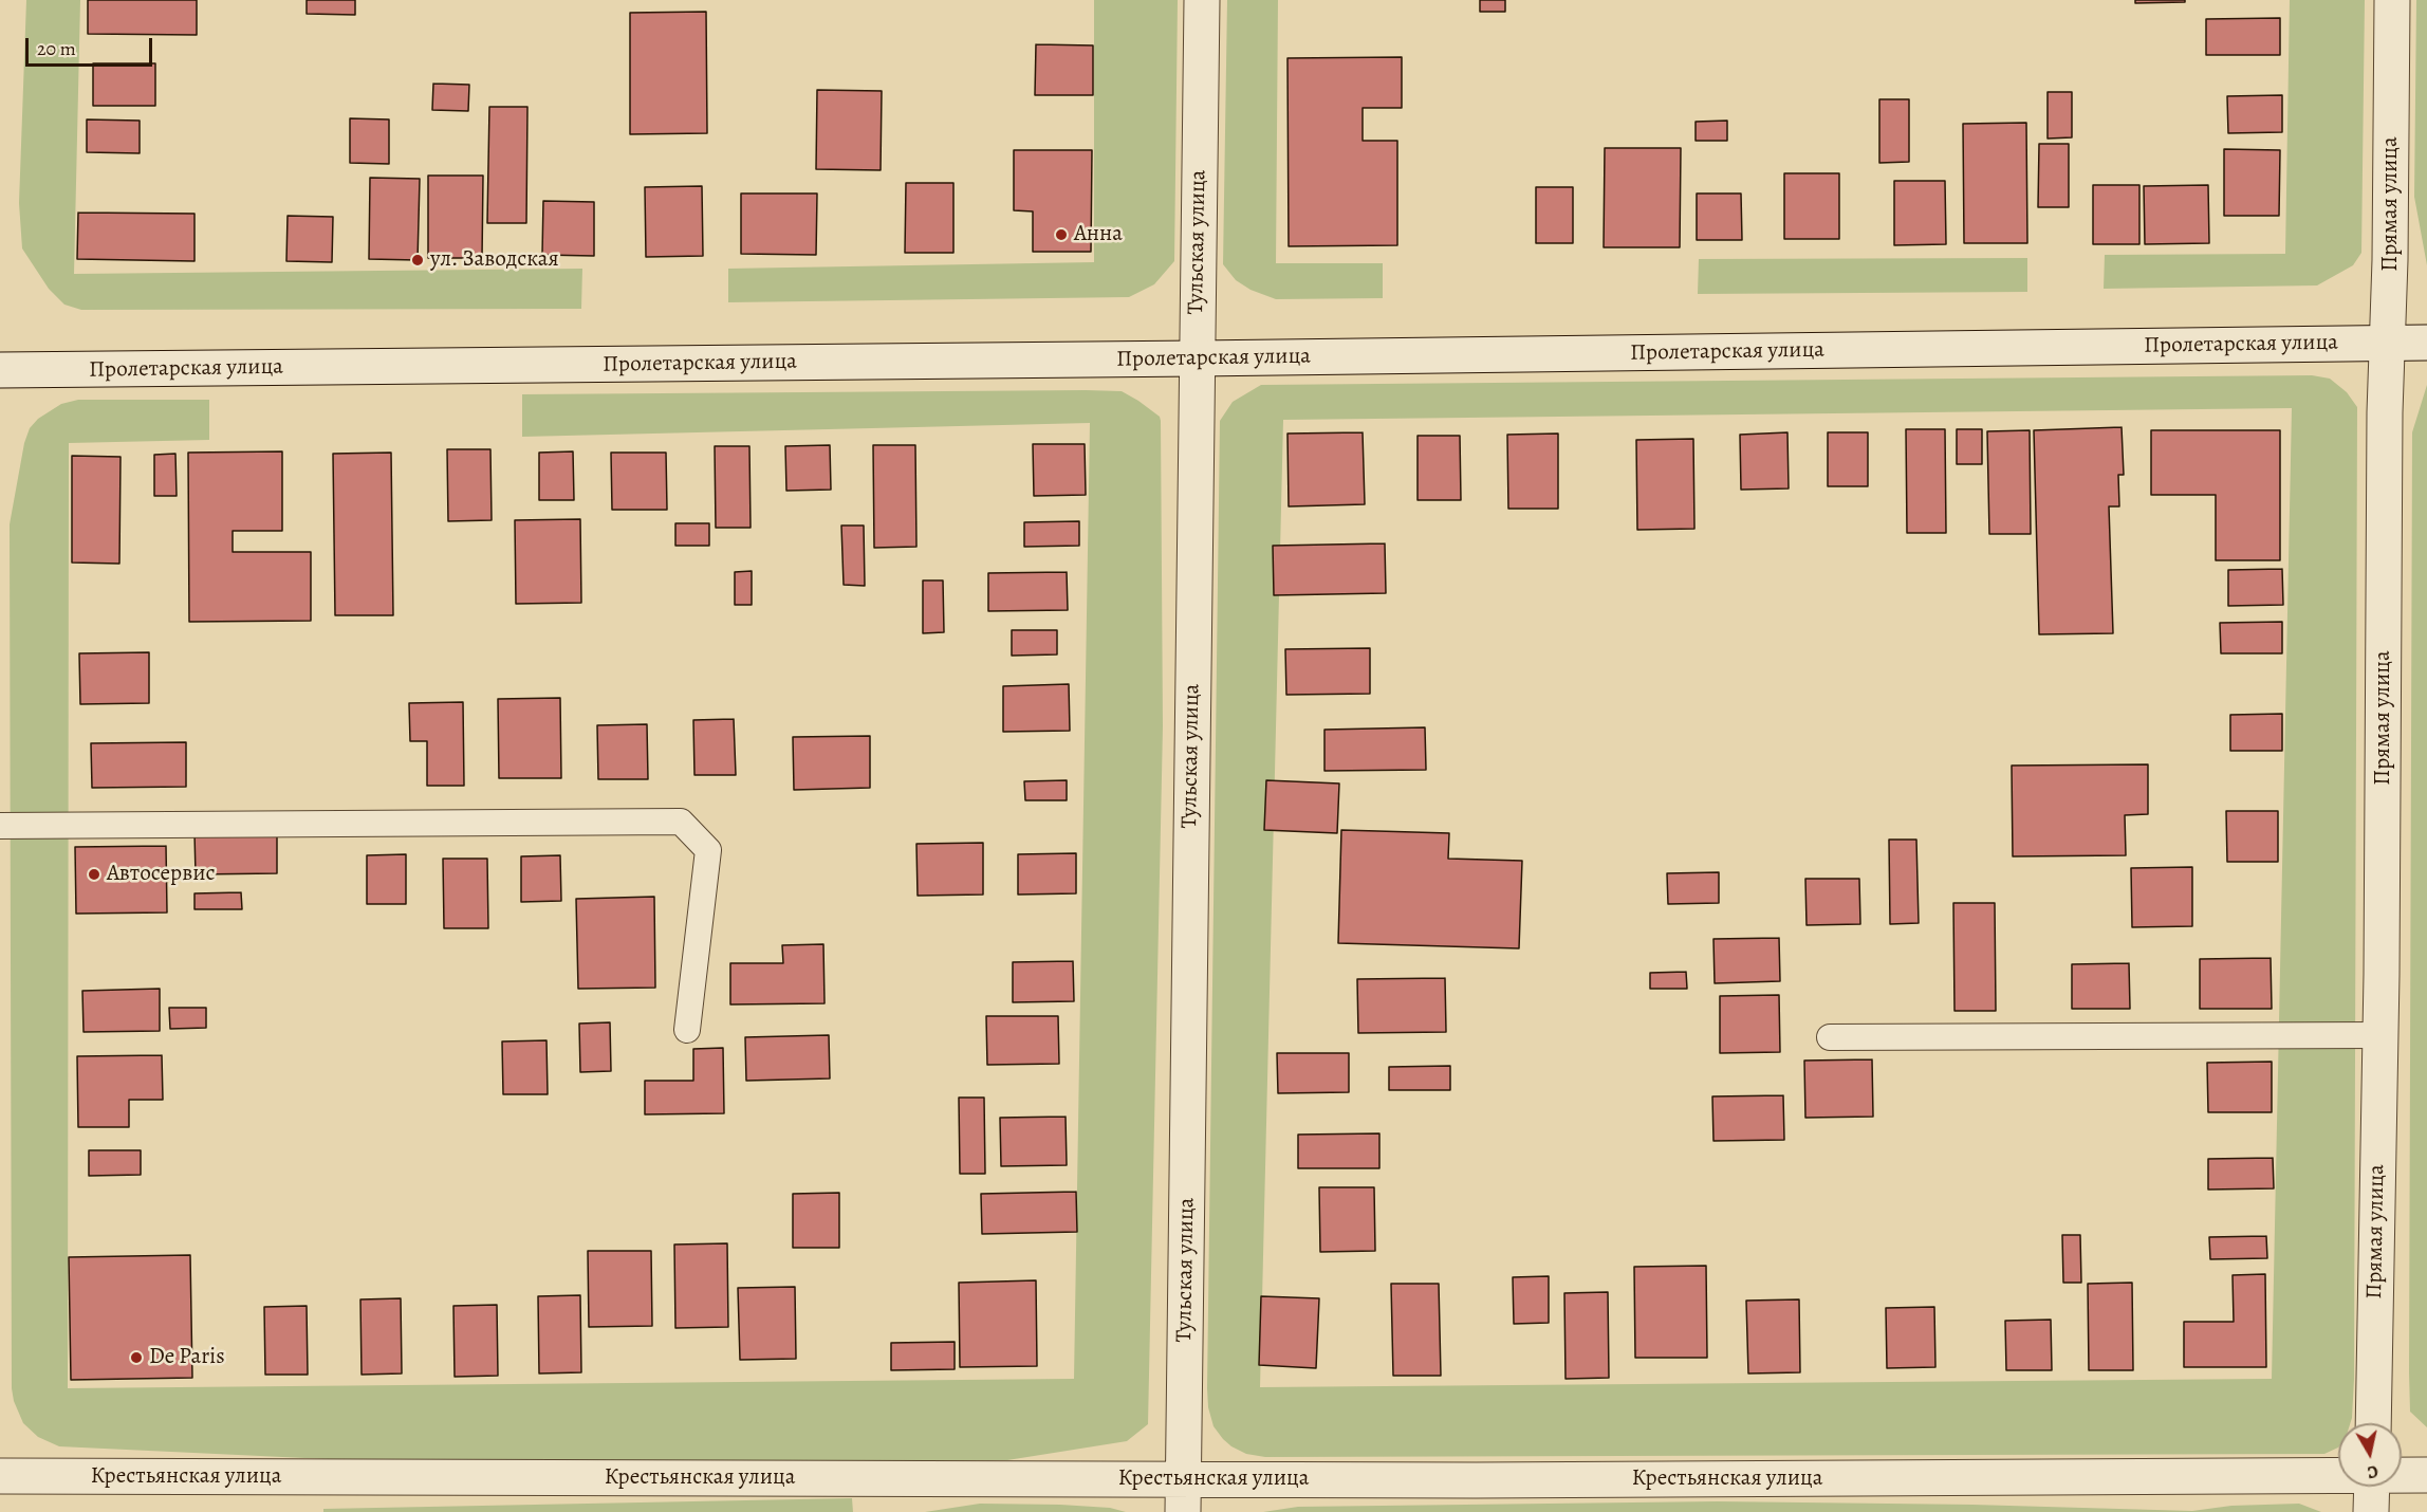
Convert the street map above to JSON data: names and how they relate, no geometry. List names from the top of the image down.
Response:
{
  "streets": {
    "street": [
      "Прямая улица",
      "Тульская улица",
      "Пролетарская улица",
      "Крестьянская улица"
    ]
  },
  "crossings": [
    ["Прямая улица", "Пролетарская улица"],
    ["Тульская улица", "Пролетарская улица"],
    ["Тульская улица", "Крестьянская улица"]
  ],
  "places": [
    "Анна",
    "ул. Заводская",
    "Автосервис",
    "De Paris"
  ],
  "scale_bar": "20 m",
  "north": "bottom"
}
